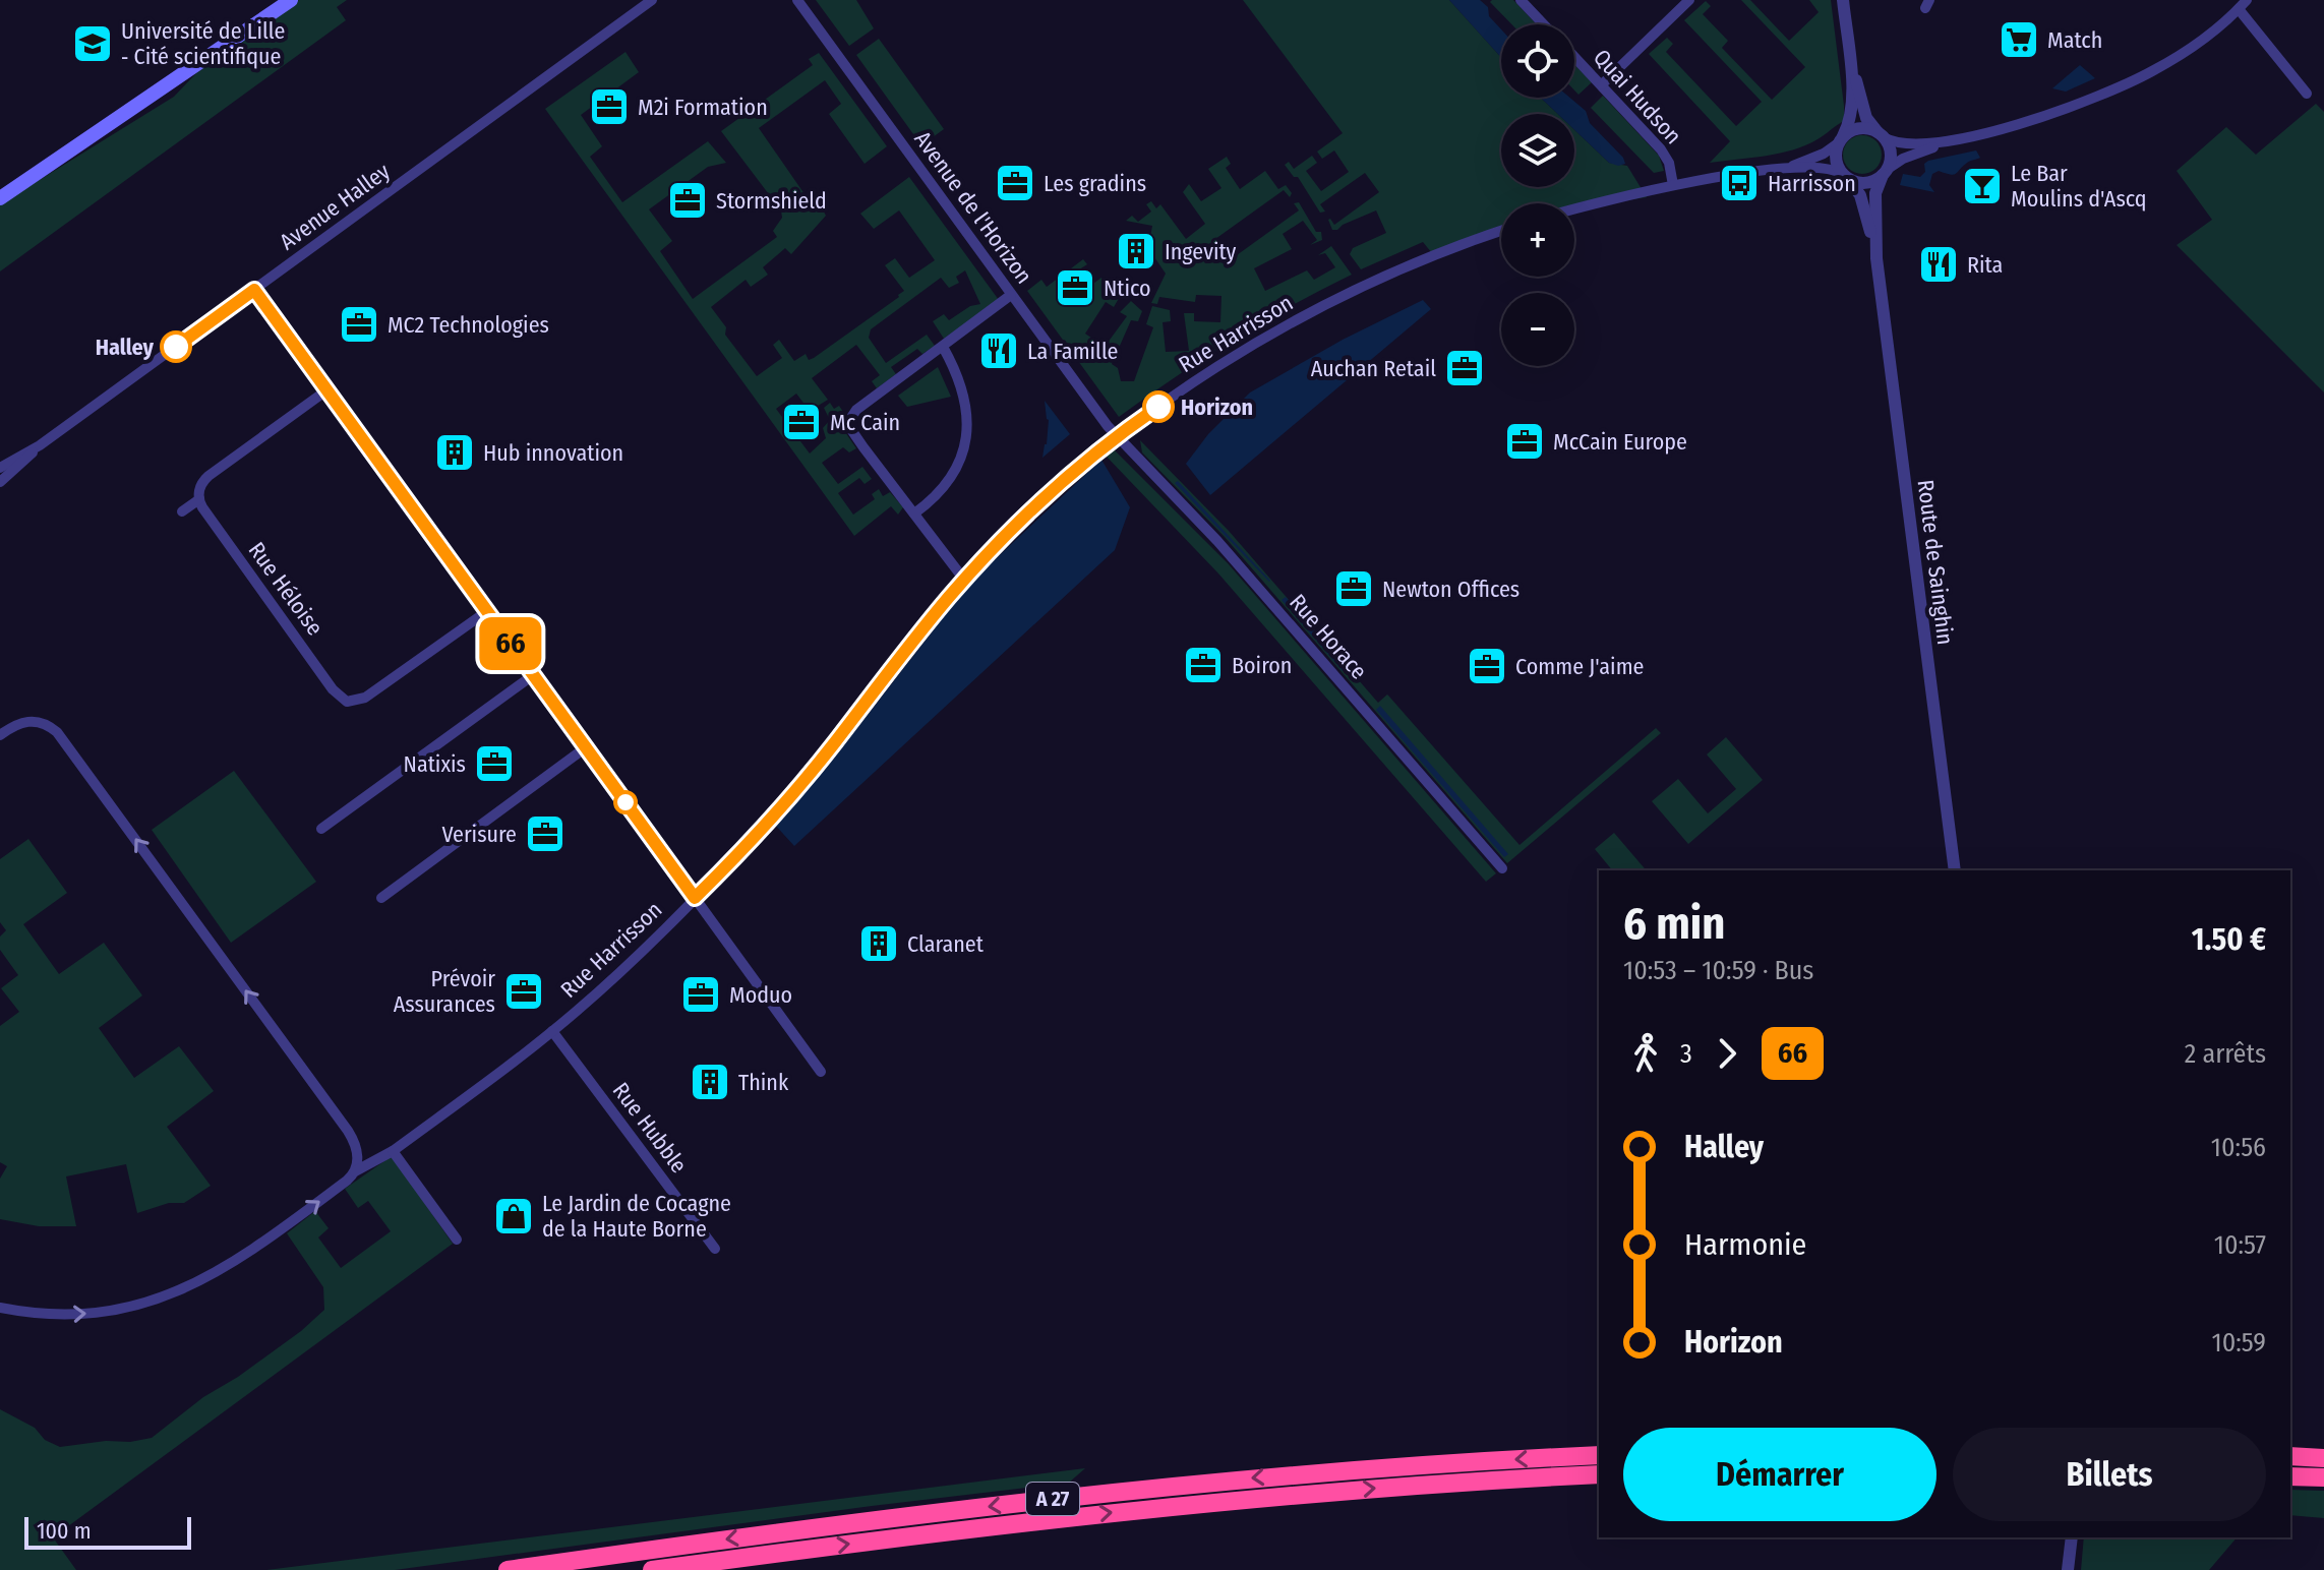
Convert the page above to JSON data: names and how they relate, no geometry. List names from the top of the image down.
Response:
{
  "streets": {
    "highway": ["A 27"],
    "street": [
      "Quai Hudson",
      "Avenue Halley",
      "Avenue de l'Horizon",
      "Rue Harrisson",
      "Route de Sainghin",
      "Rue Héloise",
      "Rue Horace",
      "Rue Hubble"
    ]
  },
  "crossings": [
    ["Avenue de l'Horizon", "Rue Harrisson"],
    ["Avenue de l'Horizon", "Rue Horace"],
    ["Rue Harrisson", "Rue Horace"],
    ["Rue Harrisson", "Rue Hubble"]
  ],
  "places": {
    "supermarket": ["Match"],
    "school or university": ["Université de Lille ‐ Cité scientifique"],
    "office": [
      "M2i Formation",
      "Les gradins",
      "Stormshield",
      "Ntico",
      "MC2 Technologies",
      "Auchan Retail",
      "Mc Cain",
      "McCain Europe",
      "Newton Offices",
      "Boiron",
      "Comme J'aime",
      "Natixis",
      "Verisure",
      "Prévoir Assurances",
      "Moduo"
    ],
    "bus stop": ["Harrisson"],
    "bar": ["Le Bar Moulins d'Ascq"],
    "building": [
      "Ingevity",
      "Hub innovation",
      "Claranet",
      "Think"
    ],
    "restaurant": ["Rita", "La Famille"],
    "other": ["Halley", "Horizon"],
    "shop": ["Le Jardin de Cocagne de la Haute Borne"]
  },
  "lines": ["bus line 66"],
  "scale_bar": "100 m",
  "page": {
    "on_map": "66",
    "map_buttons": ["+", "−"],
    "heading": ["6 min", "10:53 – 10:59 · Bus", "1.50 €"],
    "legs": ["3", "66", "2 arrêts"],
    "list": [
      {
        "name": "Halley",
        "value": "10:56"
      },
      {
        "name": "Harmonie",
        "value": "10:57"
      },
      {
        "name": "Horizon",
        "value": "10:59"
      }
    ],
    "buttons": ["Démarrer", "Billets"],
    "scale": "100 m"
  }
}
